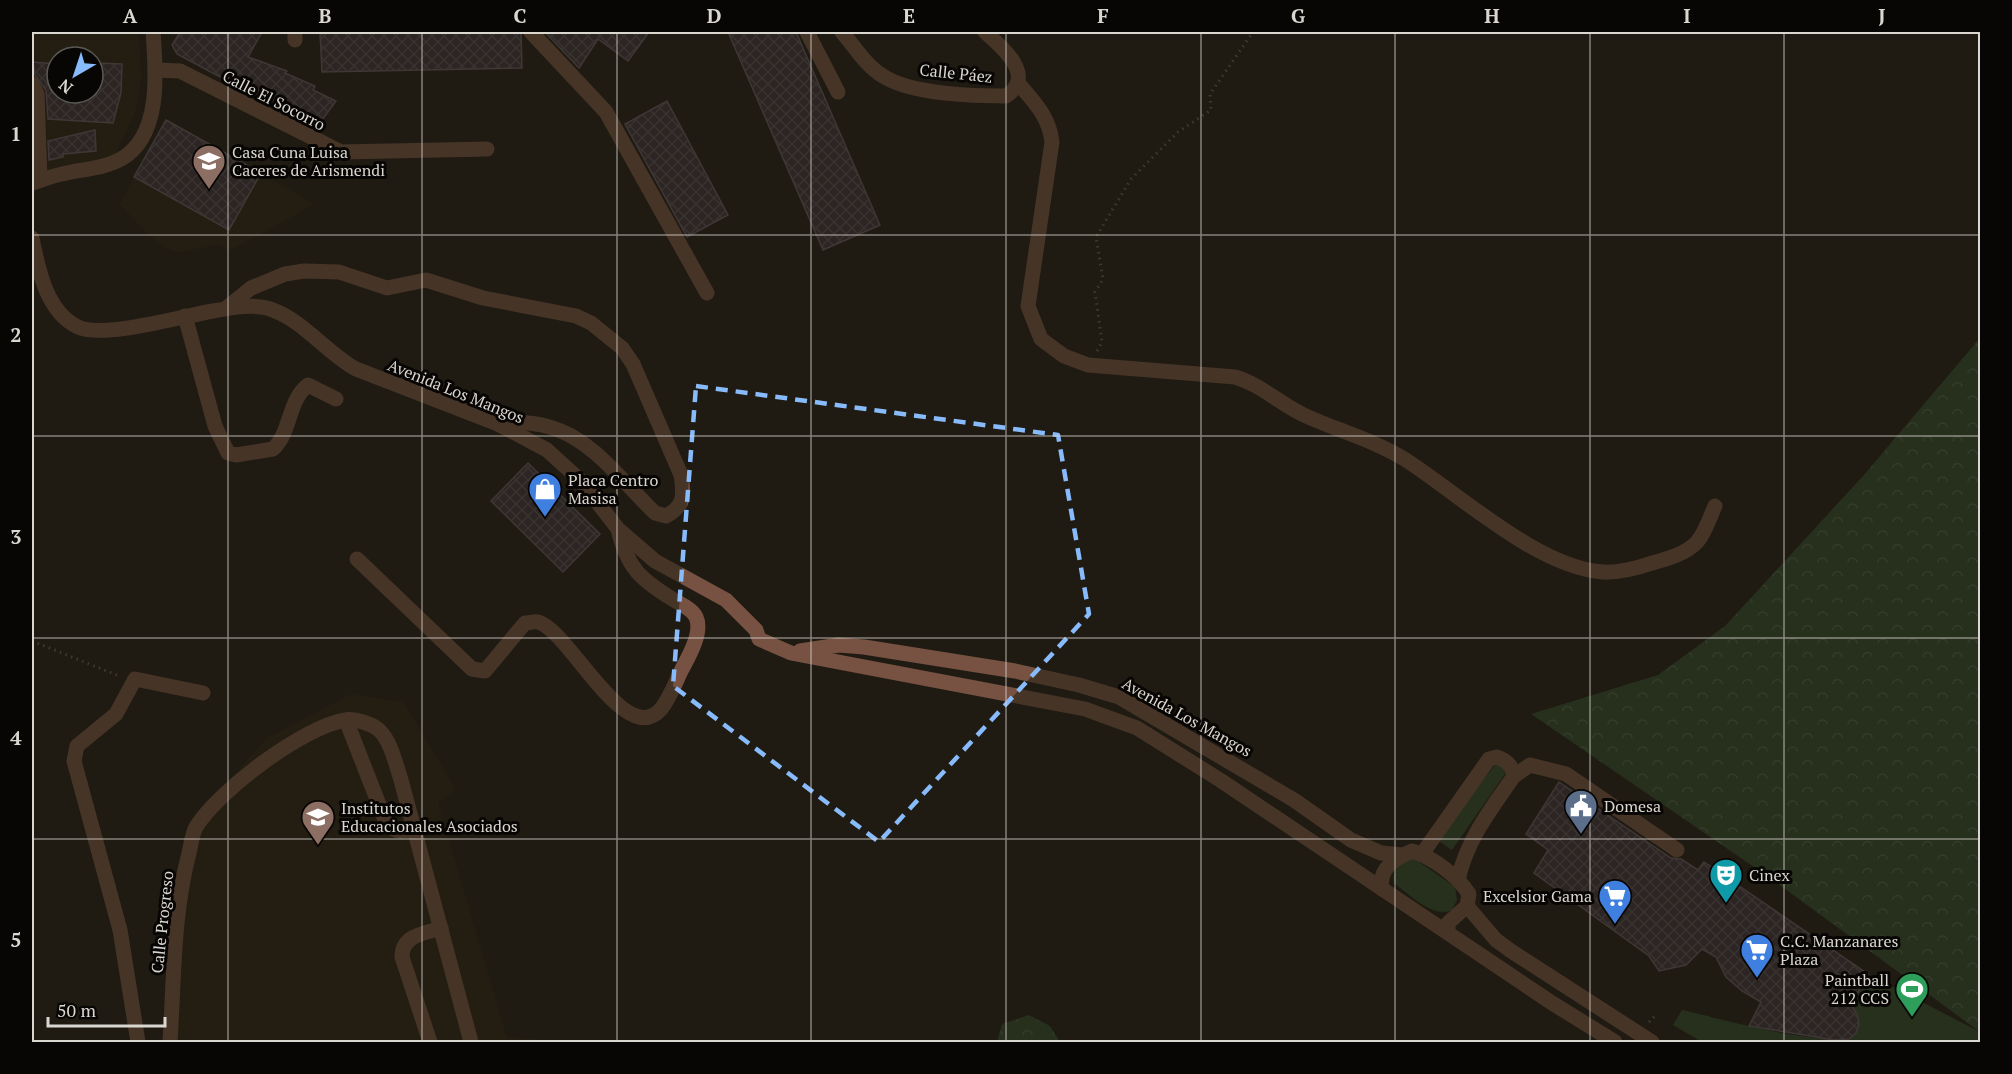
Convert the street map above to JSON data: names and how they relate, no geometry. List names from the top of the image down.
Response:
{
  "streets": {
    "street": [
      "Calle Páez",
      "Calle El Socorro",
      "Avenida Los Mangos",
      "Calle Progreso"
    ]
  },
  "places": {
    "school or university": ["Casa Cuna Luisa Caceres de Arismendi", "Institutos Educacionales Asociados"],
    "shop": ["Placa Centro Masisa"],
    "public building": ["Domesa"],
    "theatre": ["Cinex"],
    "supermarket": ["Excelsior Gama", "C.C. Manzanares Plaza"],
    "sports": ["Paintball 212 CCS"]
  },
  "scale_bar": "50 m",
  "north": "bottom left",
  "grid": {
    "columns": [
      "A",
      "B",
      "C",
      "D",
      "E",
      "F",
      "G",
      "H",
      "I",
      "J"
    ],
    "rows": [
      "1",
      "2",
      "3",
      "4",
      "5"
    ]
  }
}
